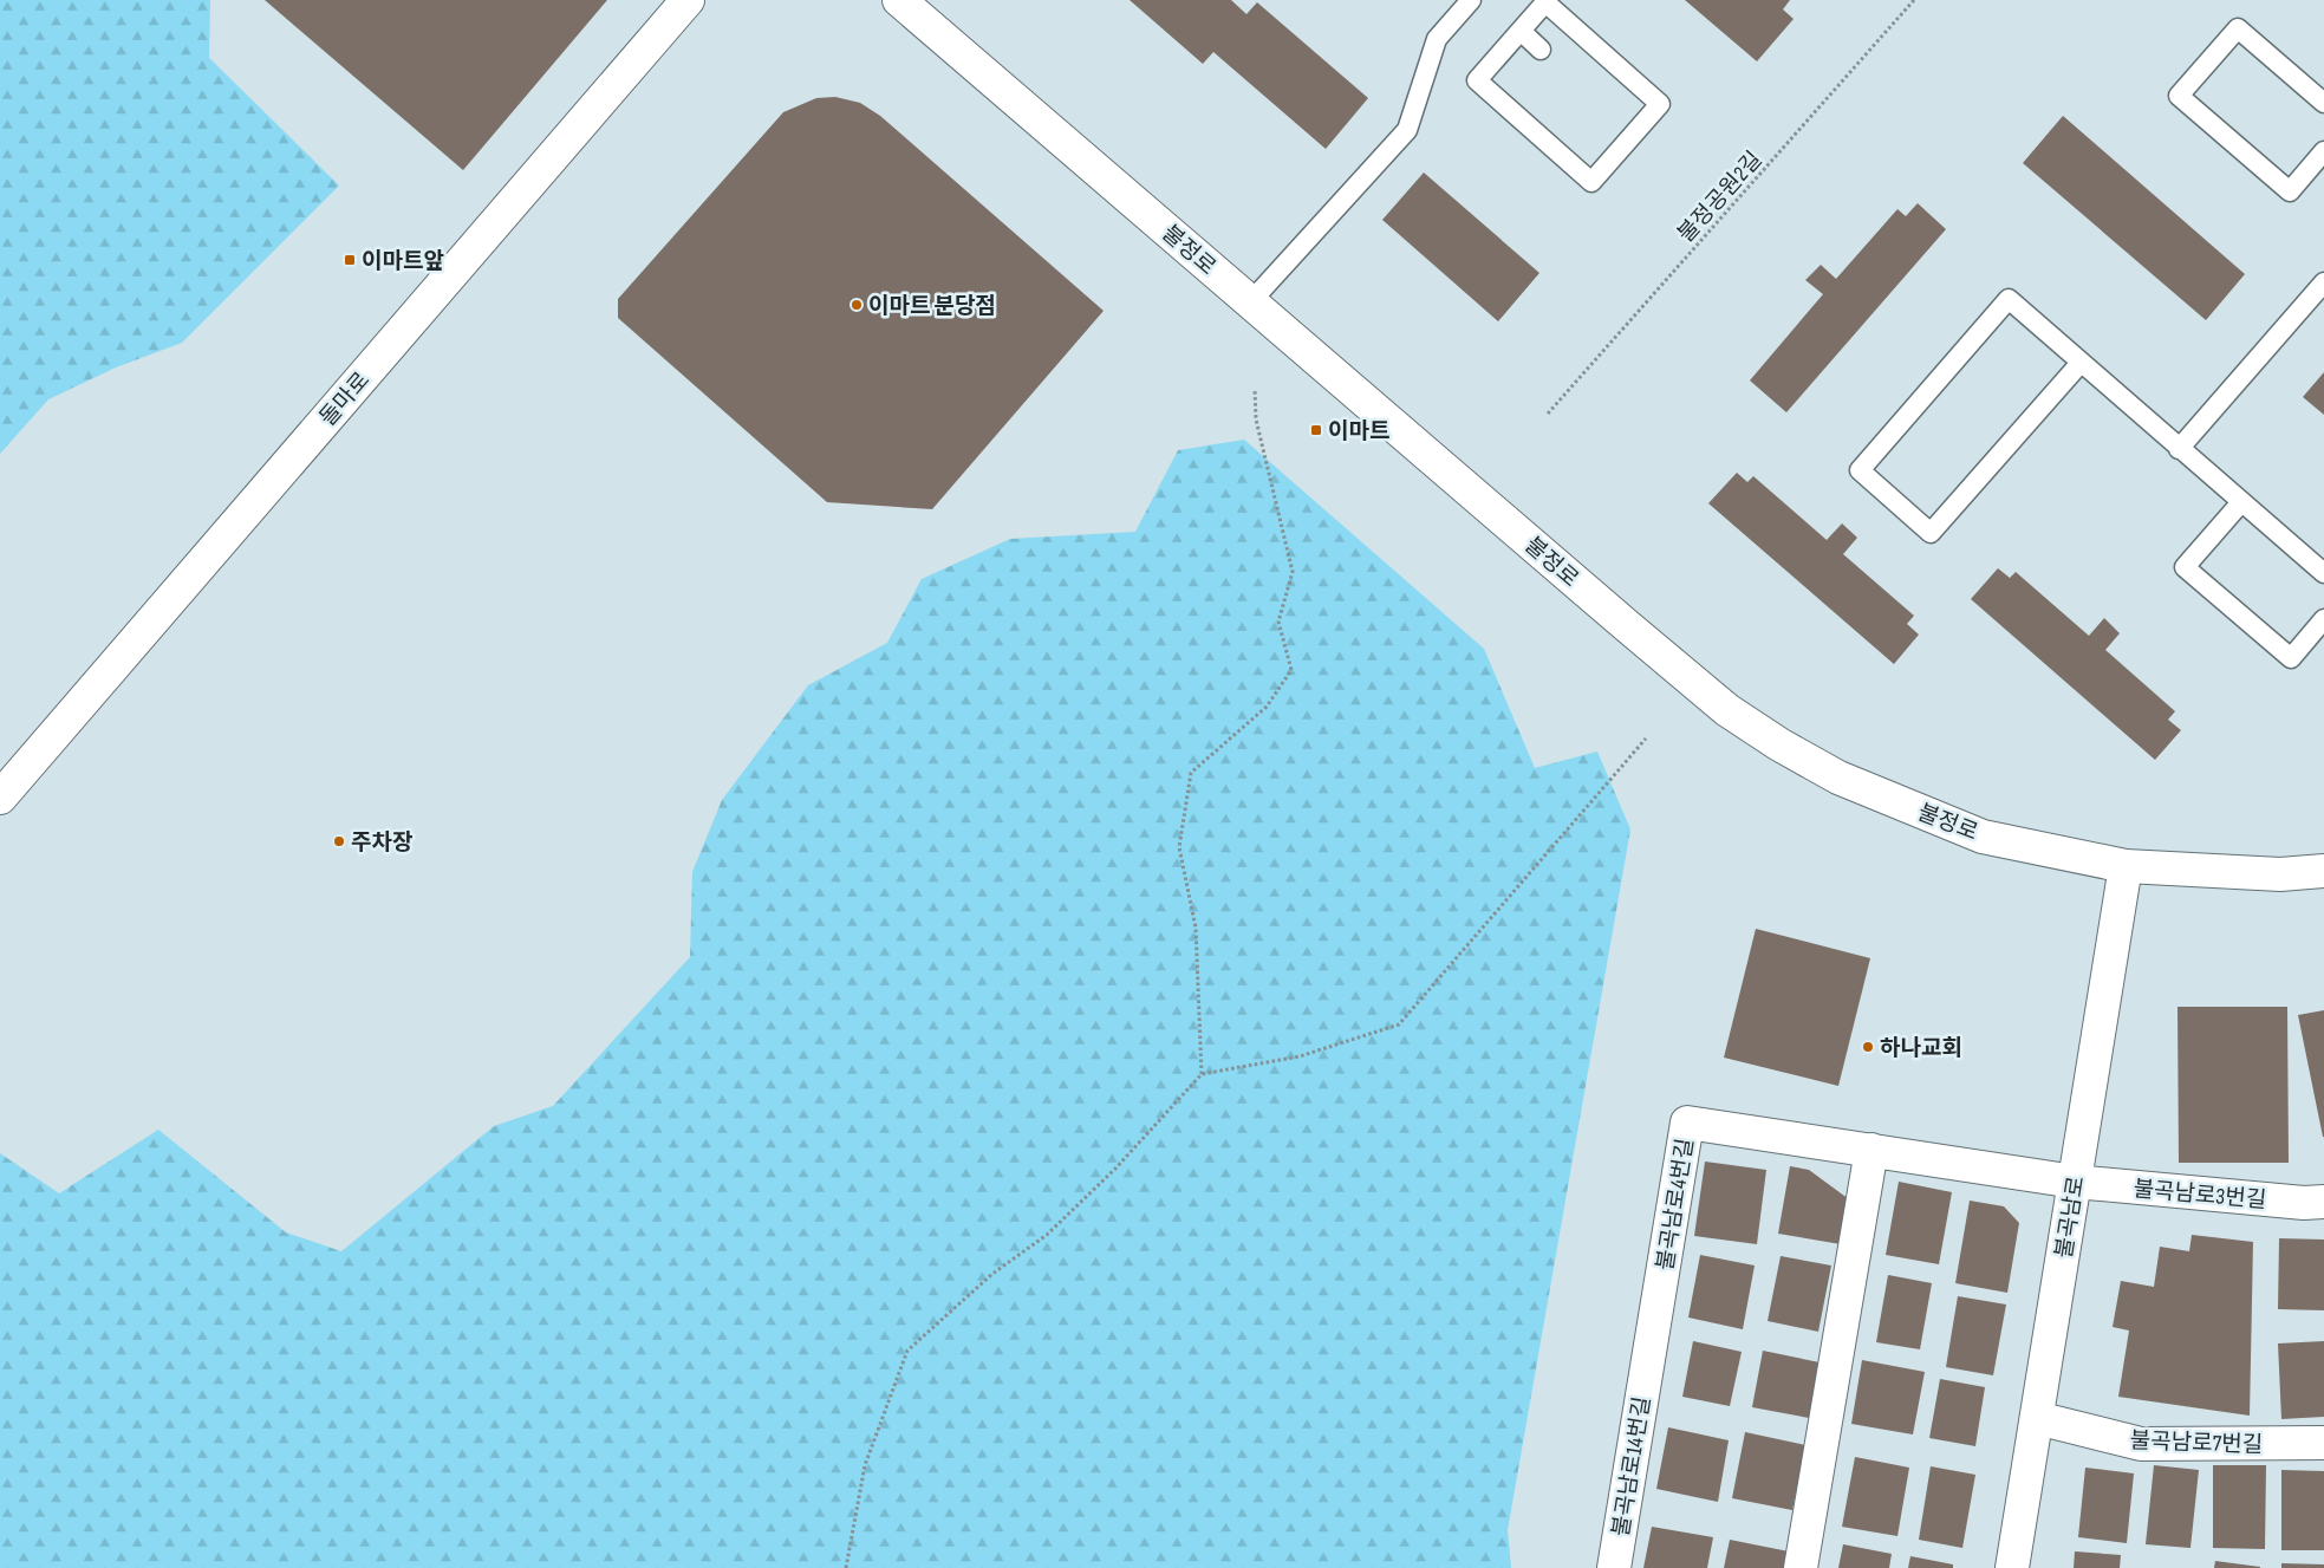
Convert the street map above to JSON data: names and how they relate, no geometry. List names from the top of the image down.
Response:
{
  "streets": {
    "main road": [
      "불정로",
      "돌마로",
      "불곡남로3번길",
      "불곡남로4번길",
      "불곡남로",
      "불곡남로7번길",
      "불곡남로14번길"
    ],
    "path": ["불정공원2길"]
  },
  "crossings": [
    ["불정로", "불곡남로"],
    ["불곡남로3번길", "불곡남로4번길"],
    ["불곡남로3번길", "불곡남로"],
    ["불곡남로4번길", "불곡남로"],
    ["불곡남로4번길", "불곡남로14번길"],
    ["불곡남로", "불곡남로7번길"]
  ],
  "places": {
    "transit": ["이마트앞", "이마트"],
    "other": ["이마트 분당점", "주차장", "하나교회"]
  }
}
